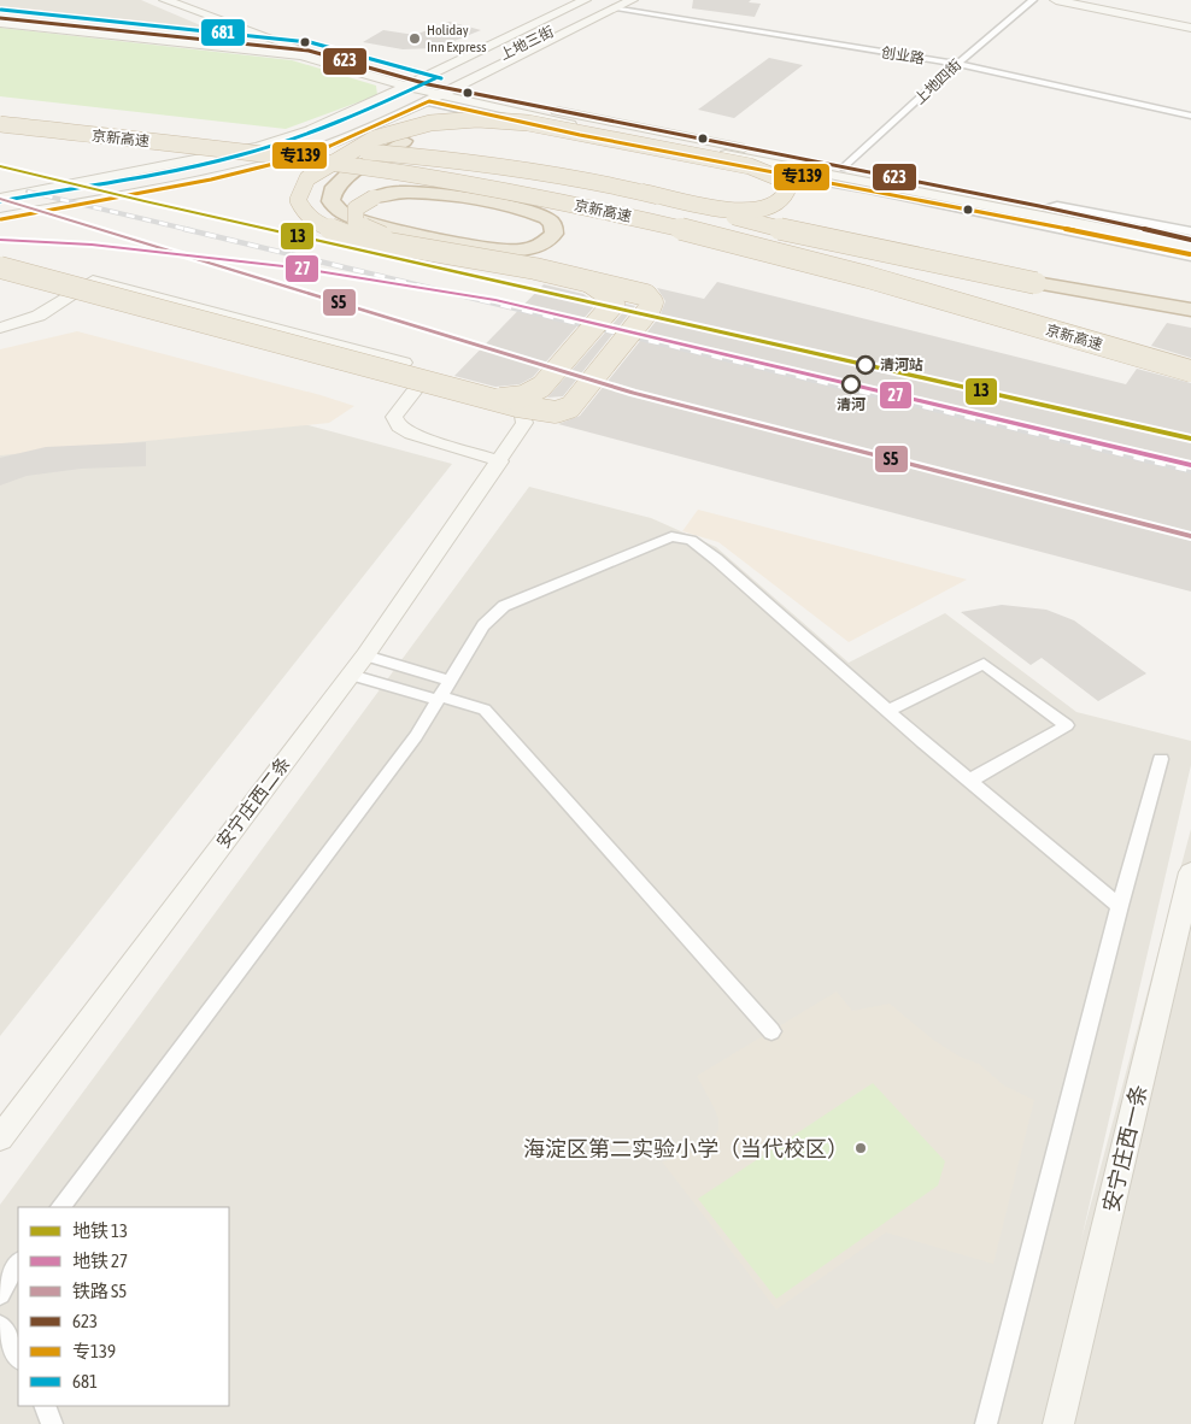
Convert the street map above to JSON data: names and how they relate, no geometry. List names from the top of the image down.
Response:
{
  "streets": {
    "highway": ["京新高速"],
    "street": [
      "上地三街",
      "创业路",
      "上地四街",
      "安宁庄西二条",
      "安宁庄西一条"
    ]
  },
  "crossings": [
    ["上地三街", "创业路"],
    ["创业路", "上地四街"]
  ],
  "places": [
    "Holiday Inn Express",
    "清河站",
    "清河",
    "海淀区第二实验小学（当代校区）"
  ],
  "lines": [
    "transit line 681",
    "transit line 623",
    "transit line 专139",
    "metro line 13",
    "rail line S5",
    "metro line 27"
  ],
  "legend": [
    "地铁 13",
    "地铁 27",
    "铁路 S5",
    "623",
    "专139",
    "681"
  ]
}
